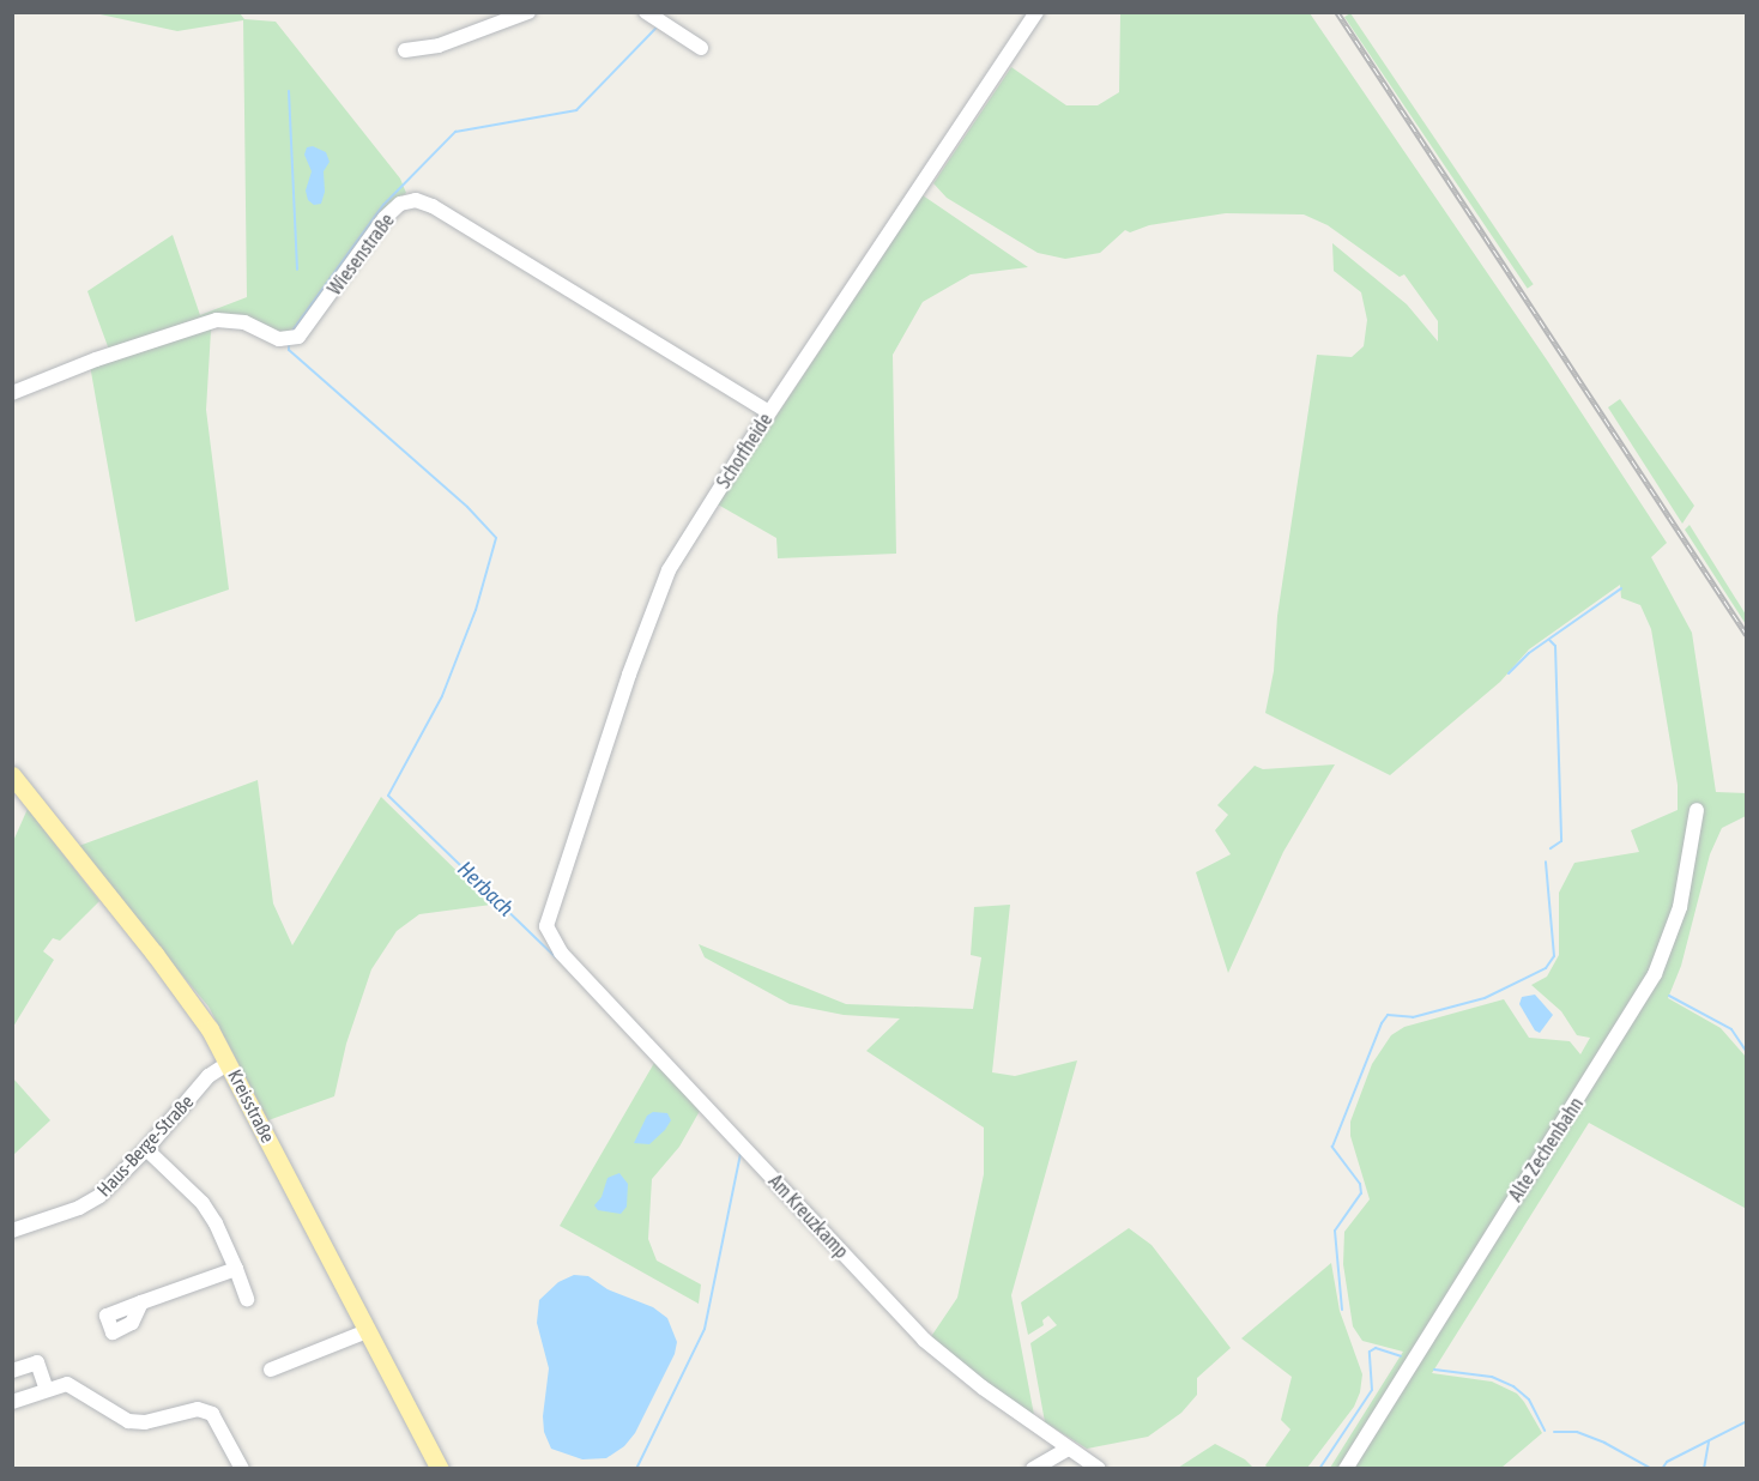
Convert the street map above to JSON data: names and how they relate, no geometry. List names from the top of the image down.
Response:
{
  "streets": {
    "main road": ["Kreisstraße"],
    "street": [
      "Wiesenstraße",
      "Schorfheide",
      "Haus-Berge-Straße",
      "Alte Zechenbahn",
      "Am Kreuzkamp"
    ]
  },
  "crossings": [
    ["Wiesenstraße", "Schorfheide"],
    ["Schorfheide", "Am Kreuzkamp"],
    ["Kreisstraße", "Haus-Berge-Straße"]
  ],
  "water": ["Herbach"]
}
